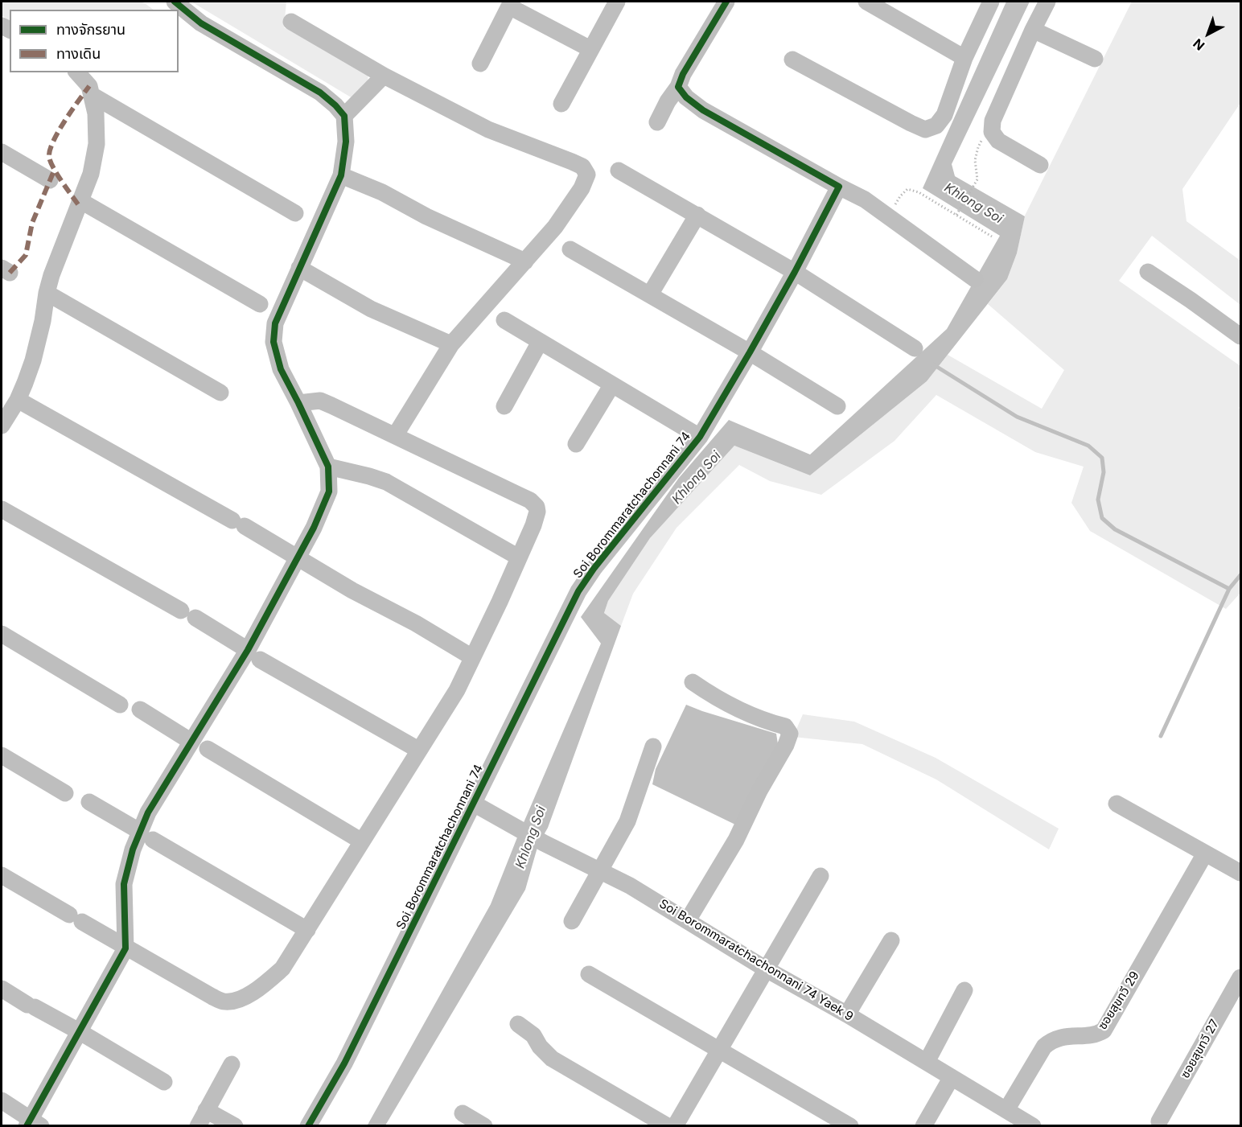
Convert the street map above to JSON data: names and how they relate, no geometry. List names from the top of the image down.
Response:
{
  "streets": {
    "street": [
      "Soi Borommaratchachonnani 74",
      "Soi Borommaratchachonnani 74 Yaek 9",
      "ซอยสุขทวี 29",
      "ซอยสุขทวี 27"
    ]
  },
  "crossings": [
    ["Soi Borommaratchachonnani 74", "Soi Borommaratchachonnani 74 Yaek 9"],
    ["Soi Borommaratchachonnani 74 Yaek 9", "ซอยสุขทวี 29"]
  ],
  "water": ["Khlong Soi"],
  "legend": ["ทางจักรยาน", "ทางเดิน"],
  "north": "bottom left"
}
